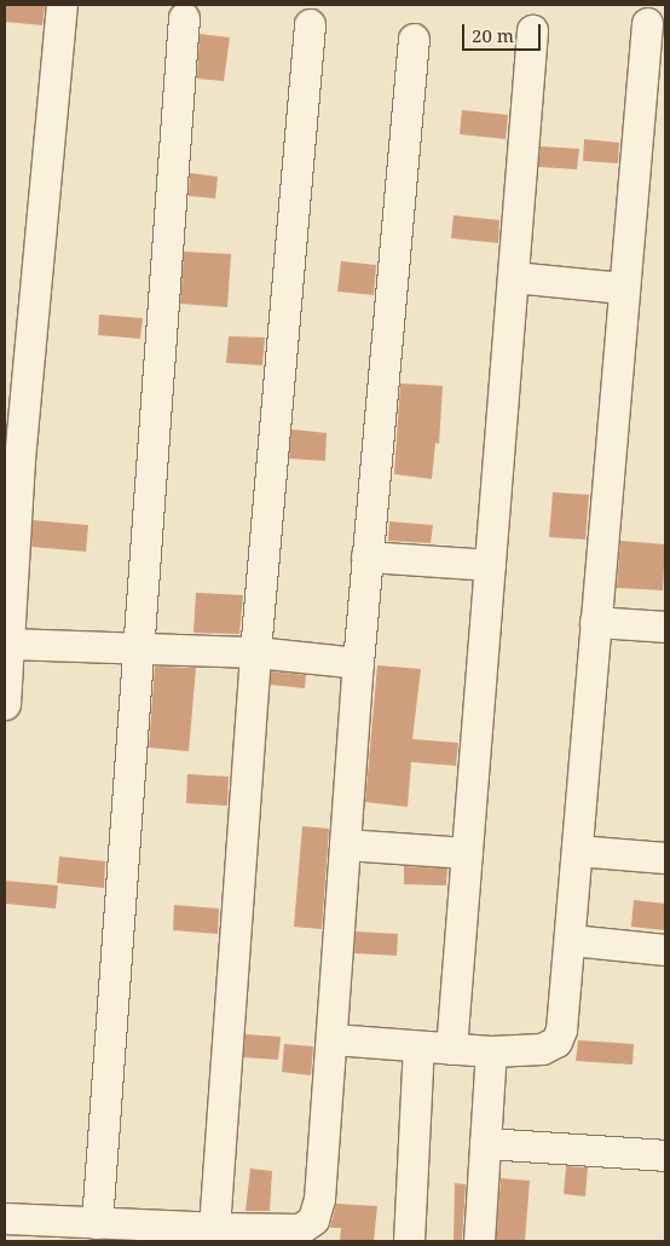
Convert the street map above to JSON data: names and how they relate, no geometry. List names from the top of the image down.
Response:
{
  "scale_bar": "20 m"
}
